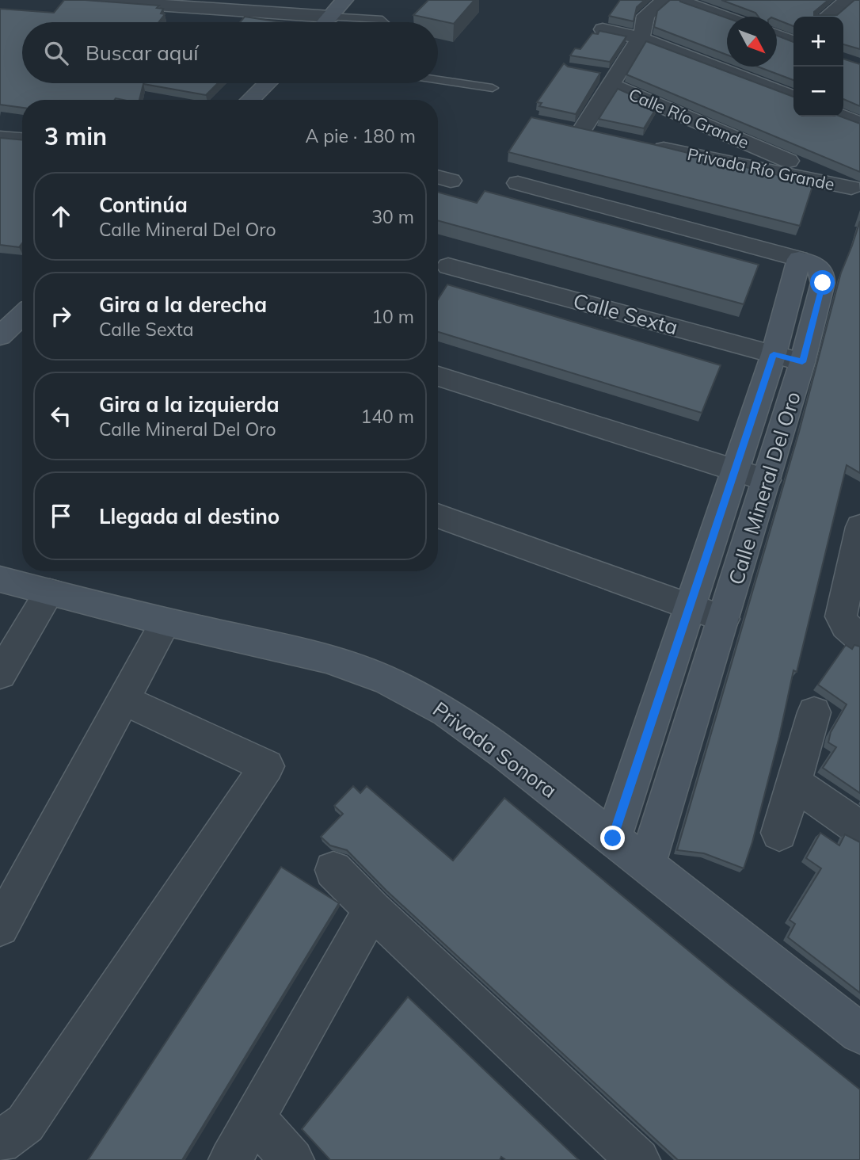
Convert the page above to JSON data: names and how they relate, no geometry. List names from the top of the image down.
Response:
{
  "streets": {
    "street": [
      "Calle Río Grande",
      "Privada Río Grande",
      "Calle Sexta",
      "Calle Mineral Del Oro",
      "Privada Sonora"
    ]
  },
  "crossings": [
    ["Calle Río Grande", "Privada Río Grande"],
    ["Calle Sexta", "Calle Mineral Del Oro"],
    ["Calle Mineral Del Oro", "Privada Sonora"]
  ],
  "north": "bottom right",
  "page": {
    "map_buttons": ["+", "−"],
    "search": "Buscar aquí",
    "heading": ["3 min", "A pie · 180 m"],
    "list": [
      ["Continúa", "Calle Mineral Del Oro", "30 m"],
      ["Gira a la derecha", "Calle Sexta", "10 m"],
      ["Gira a la izquierda", "Calle Mineral Del Oro", "140 m"],
      "Llegada al destino"
    ]
  }
}
